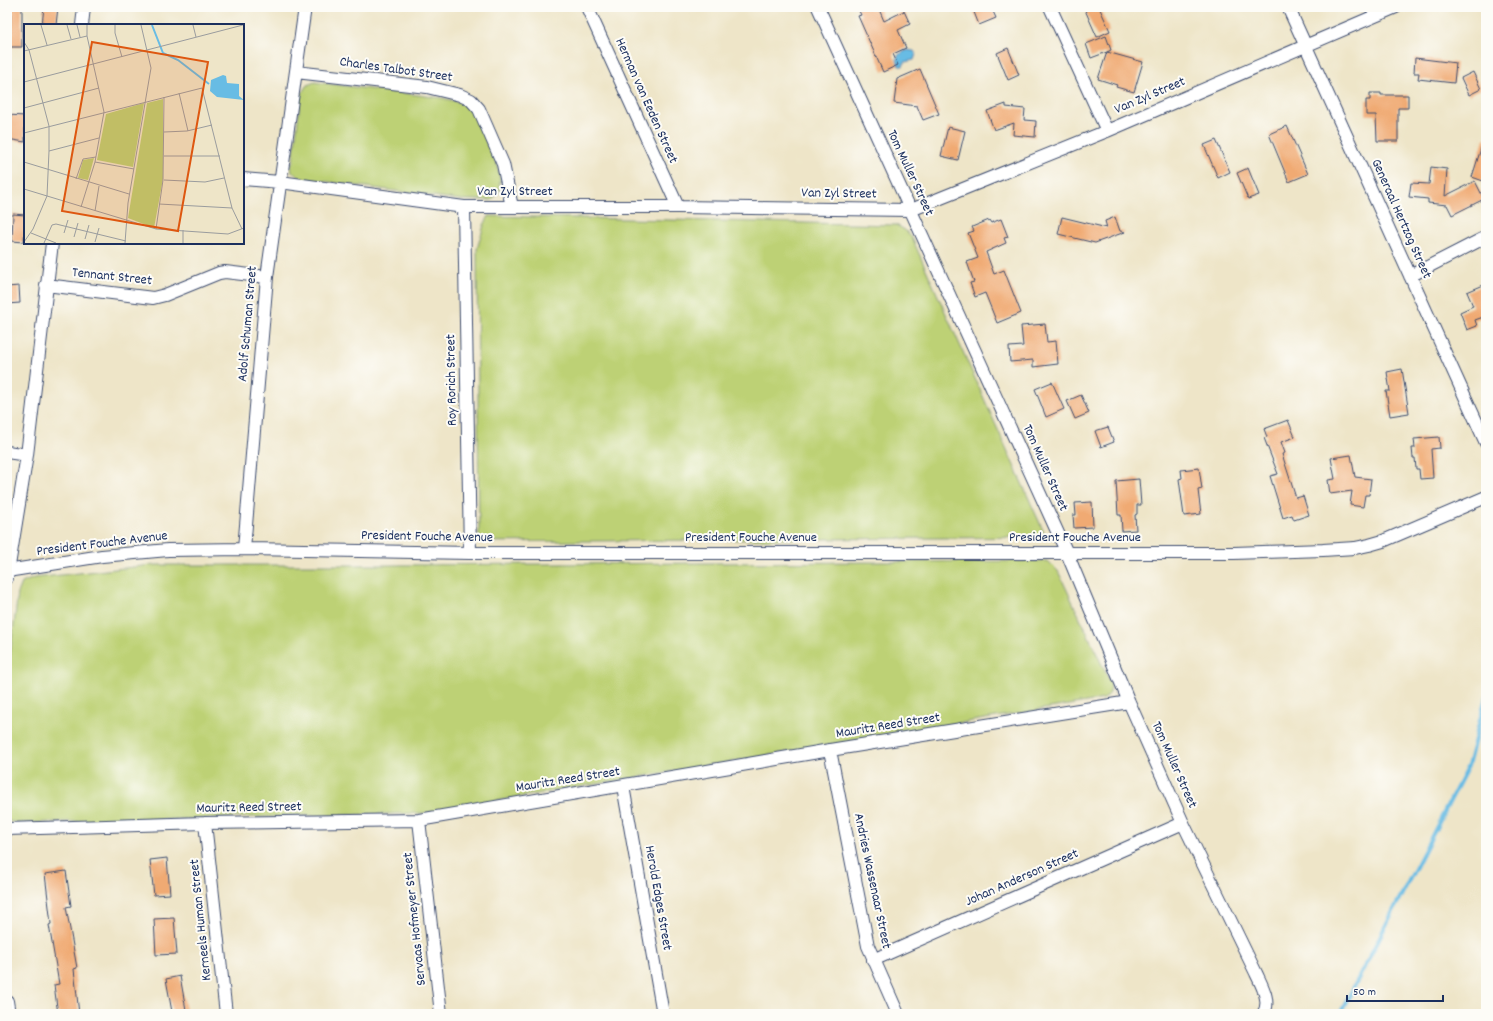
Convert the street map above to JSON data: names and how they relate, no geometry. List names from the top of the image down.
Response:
{
  "streets": {
    "street": [
      "Charles Talbot Street",
      "Van Zyl Street",
      "Herman van Eeden Street",
      "Tom Muller Street",
      "Generaal Hertzog Street",
      "Tennant Street",
      "Adolf Schuman Street",
      "Roy Rorich Street",
      "President Fouche Avenue",
      "Mauritz Reed Street",
      "Johan Anderson Street",
      "Andries Wassenaar Street",
      "Herold Edges Street",
      "Servaas Hofmeyer Street",
      "Kerneels Human Street"
    ]
  },
  "crossings": [
    ["Charles Talbot Street", "Van Zyl Street"],
    ["Charles Talbot Street", "Adolf Schuman Street"],
    ["Van Zyl Street", "Herman van Eeden Street"],
    ["Van Zyl Street", "Tom Muller Street"],
    ["Van Zyl Street", "Generaal Hertzog Street"],
    ["Van Zyl Street", "Adolf Schuman Street"],
    ["Van Zyl Street", "Roy Rorich Street"],
    ["Tom Muller Street", "President Fouche Avenue"],
    ["Tom Muller Street", "Mauritz Reed Street"],
    ["Tom Muller Street", "Johan Anderson Street"],
    ["Tennant Street", "Adolf Schuman Street"],
    ["Adolf Schuman Street", "President Fouche Avenue"],
    ["Roy Rorich Street", "President Fouche Avenue"],
    ["Mauritz Reed Street", "Andries Wassenaar Street"],
    ["Mauritz Reed Street", "Herold Edges Street"],
    ["Mauritz Reed Street", "Servaas Hofmeyer Street"],
    ["Mauritz Reed Street", "Kerneels Human Street"],
    ["Johan Anderson Street", "Andries Wassenaar Street"]
  ],
  "scale_bar": "50 m"
}
